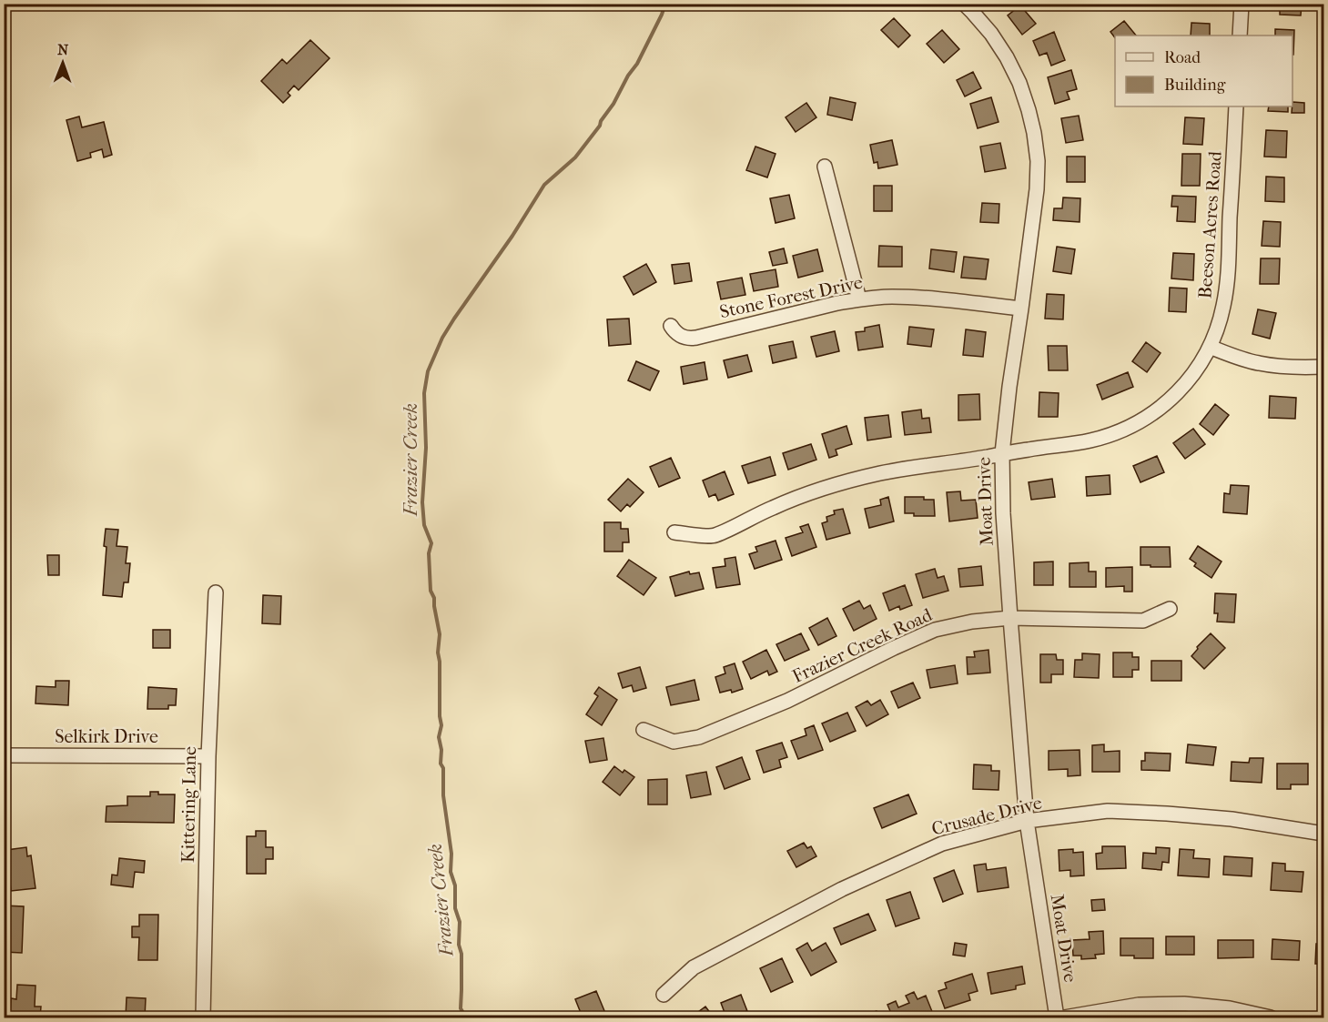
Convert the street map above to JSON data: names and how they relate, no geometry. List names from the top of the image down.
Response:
{
  "streets": {
    "street": [
      "Beeson Acres Road",
      "Stone Forest Drive",
      "Moat Drive",
      "Frazier Creek Road",
      "Selkirk Drive",
      "Kittering Lane",
      "Crusade Drive"
    ]
  },
  "crossings": [
    ["Beeson Acres Road", "Moat Drive"],
    ["Stone Forest Drive", "Moat Drive"],
    ["Moat Drive", "Frazier Creek Road"],
    ["Moat Drive", "Crusade Drive"],
    ["Selkirk Drive", "Kittering Lane"]
  ],
  "water": ["Frazier Creek"],
  "legend": ["Road", "Building"],
  "north": "top"
}
